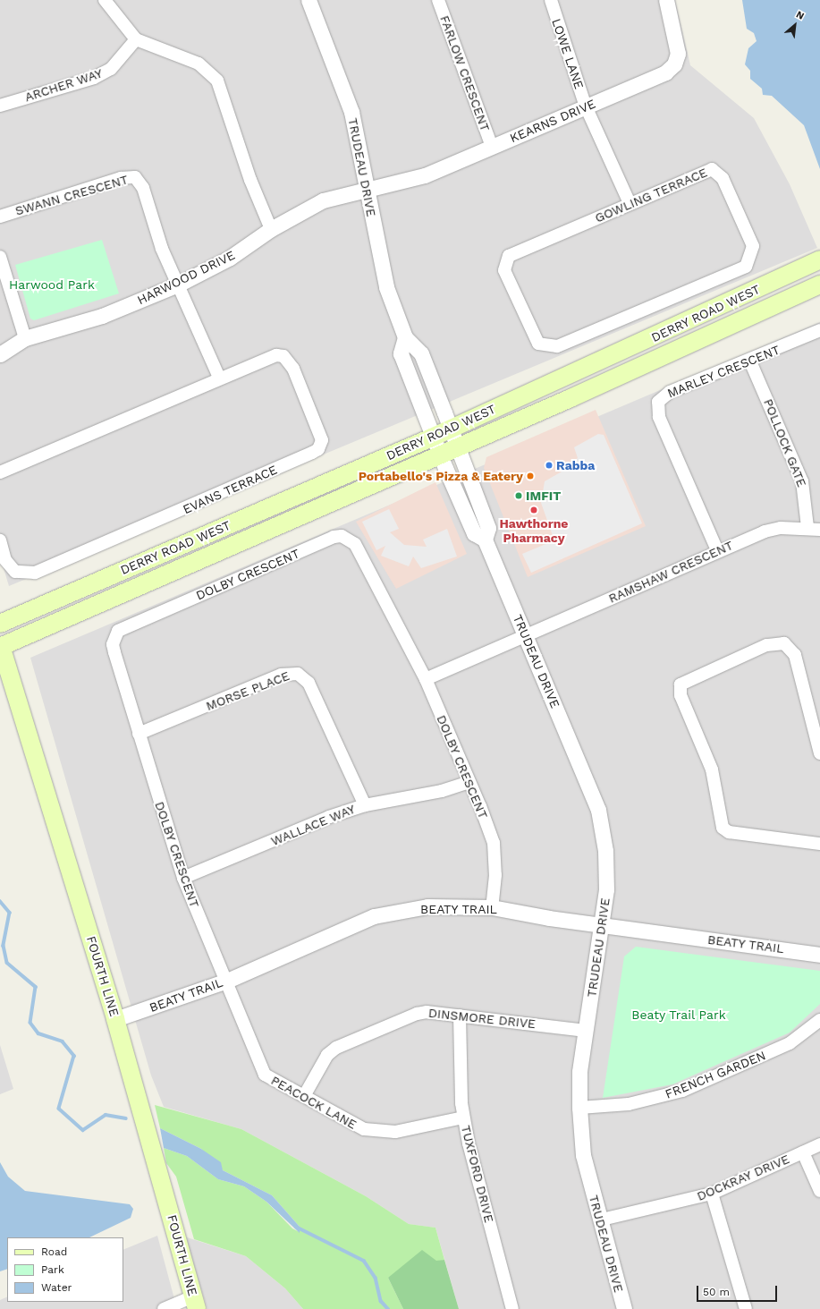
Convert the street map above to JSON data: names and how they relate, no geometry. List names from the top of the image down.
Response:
{
  "streets": {
    "main road": ["DERRY ROAD WEST", "FOURTH LINE"],
    "street": [
      "LOWE LANE",
      "FARLOW CRESCENT",
      "ARCHER WAY",
      "KEARNS DRIVE",
      "TRUDEAU DRIVE",
      "SWANN CRESCENT",
      "GOWLING TERRACE",
      "HARWOOD DRIVE",
      "MARLEY CRESCENT",
      "POLLOCK GATE",
      "EVANS TERRACE",
      "RAMSHAW CRESCENT",
      "DOLBY CRESCENT",
      "MORSE PLACE",
      "WALLACE WAY",
      "BEATY TRAIL",
      "DINSMORE DRIVE",
      "FRENCH GARDEN",
      "PEACOCK LANE",
      "TUXFORD DRIVE",
      "DOCKRAY DRIVE"
    ]
  },
  "crossings": [
    ["LOWE LANE", "KEARNS DRIVE"],
    ["LOWE LANE", "GOWLING TERRACE"],
    ["FARLOW CRESCENT", "KEARNS DRIVE"],
    ["KEARNS DRIVE", "TRUDEAU DRIVE"],
    ["KEARNS DRIVE", "HARWOOD DRIVE"],
    ["TRUDEAU DRIVE", "HARWOOD DRIVE"],
    ["TRUDEAU DRIVE", "DERRY ROAD WEST"],
    ["TRUDEAU DRIVE", "RAMSHAW CRESCENT"],
    ["TRUDEAU DRIVE", "BEATY TRAIL"],
    ["TRUDEAU DRIVE", "DINSMORE DRIVE"],
    ["TRUDEAU DRIVE", "FRENCH GARDEN"],
    ["TRUDEAU DRIVE", "DOCKRAY DRIVE"],
    ["SWANN CRESCENT", "HARWOOD DRIVE"],
    ["DERRY ROAD WEST", "FOURTH LINE"],
    ["MARLEY CRESCENT", "POLLOCK GATE"],
    ["MARLEY CRESCENT", "RAMSHAW CRESCENT"],
    ["POLLOCK GATE", "RAMSHAW CRESCENT"],
    ["RAMSHAW CRESCENT", "DOLBY CRESCENT"],
    ["DOLBY CRESCENT", "MORSE PLACE"],
    ["DOLBY CRESCENT", "WALLACE WAY"],
    ["DOLBY CRESCENT", "BEATY TRAIL"],
    ["DOLBY CRESCENT", "PEACOCK LANE"],
    ["MORSE PLACE", "WALLACE WAY"],
    ["BEATY TRAIL", "FOURTH LINE"],
    ["BEATY TRAIL", "PEACOCK LANE"],
    ["DINSMORE DRIVE", "PEACOCK LANE"],
    ["DINSMORE DRIVE", "TUXFORD DRIVE"],
    ["PEACOCK LANE", "TUXFORD DRIVE"]
  ],
  "parks": ["Harwood Park", "Beaty Trail Park"],
  "places": [
    "Rabba",
    "Portabello's Pizza & Eatery",
    "IMFIT",
    "Hawthorne Pharmacy"
  ],
  "legend": ["Road", "Park", "Water"],
  "scale_bar": "50 m",
  "north": "top right"
}
